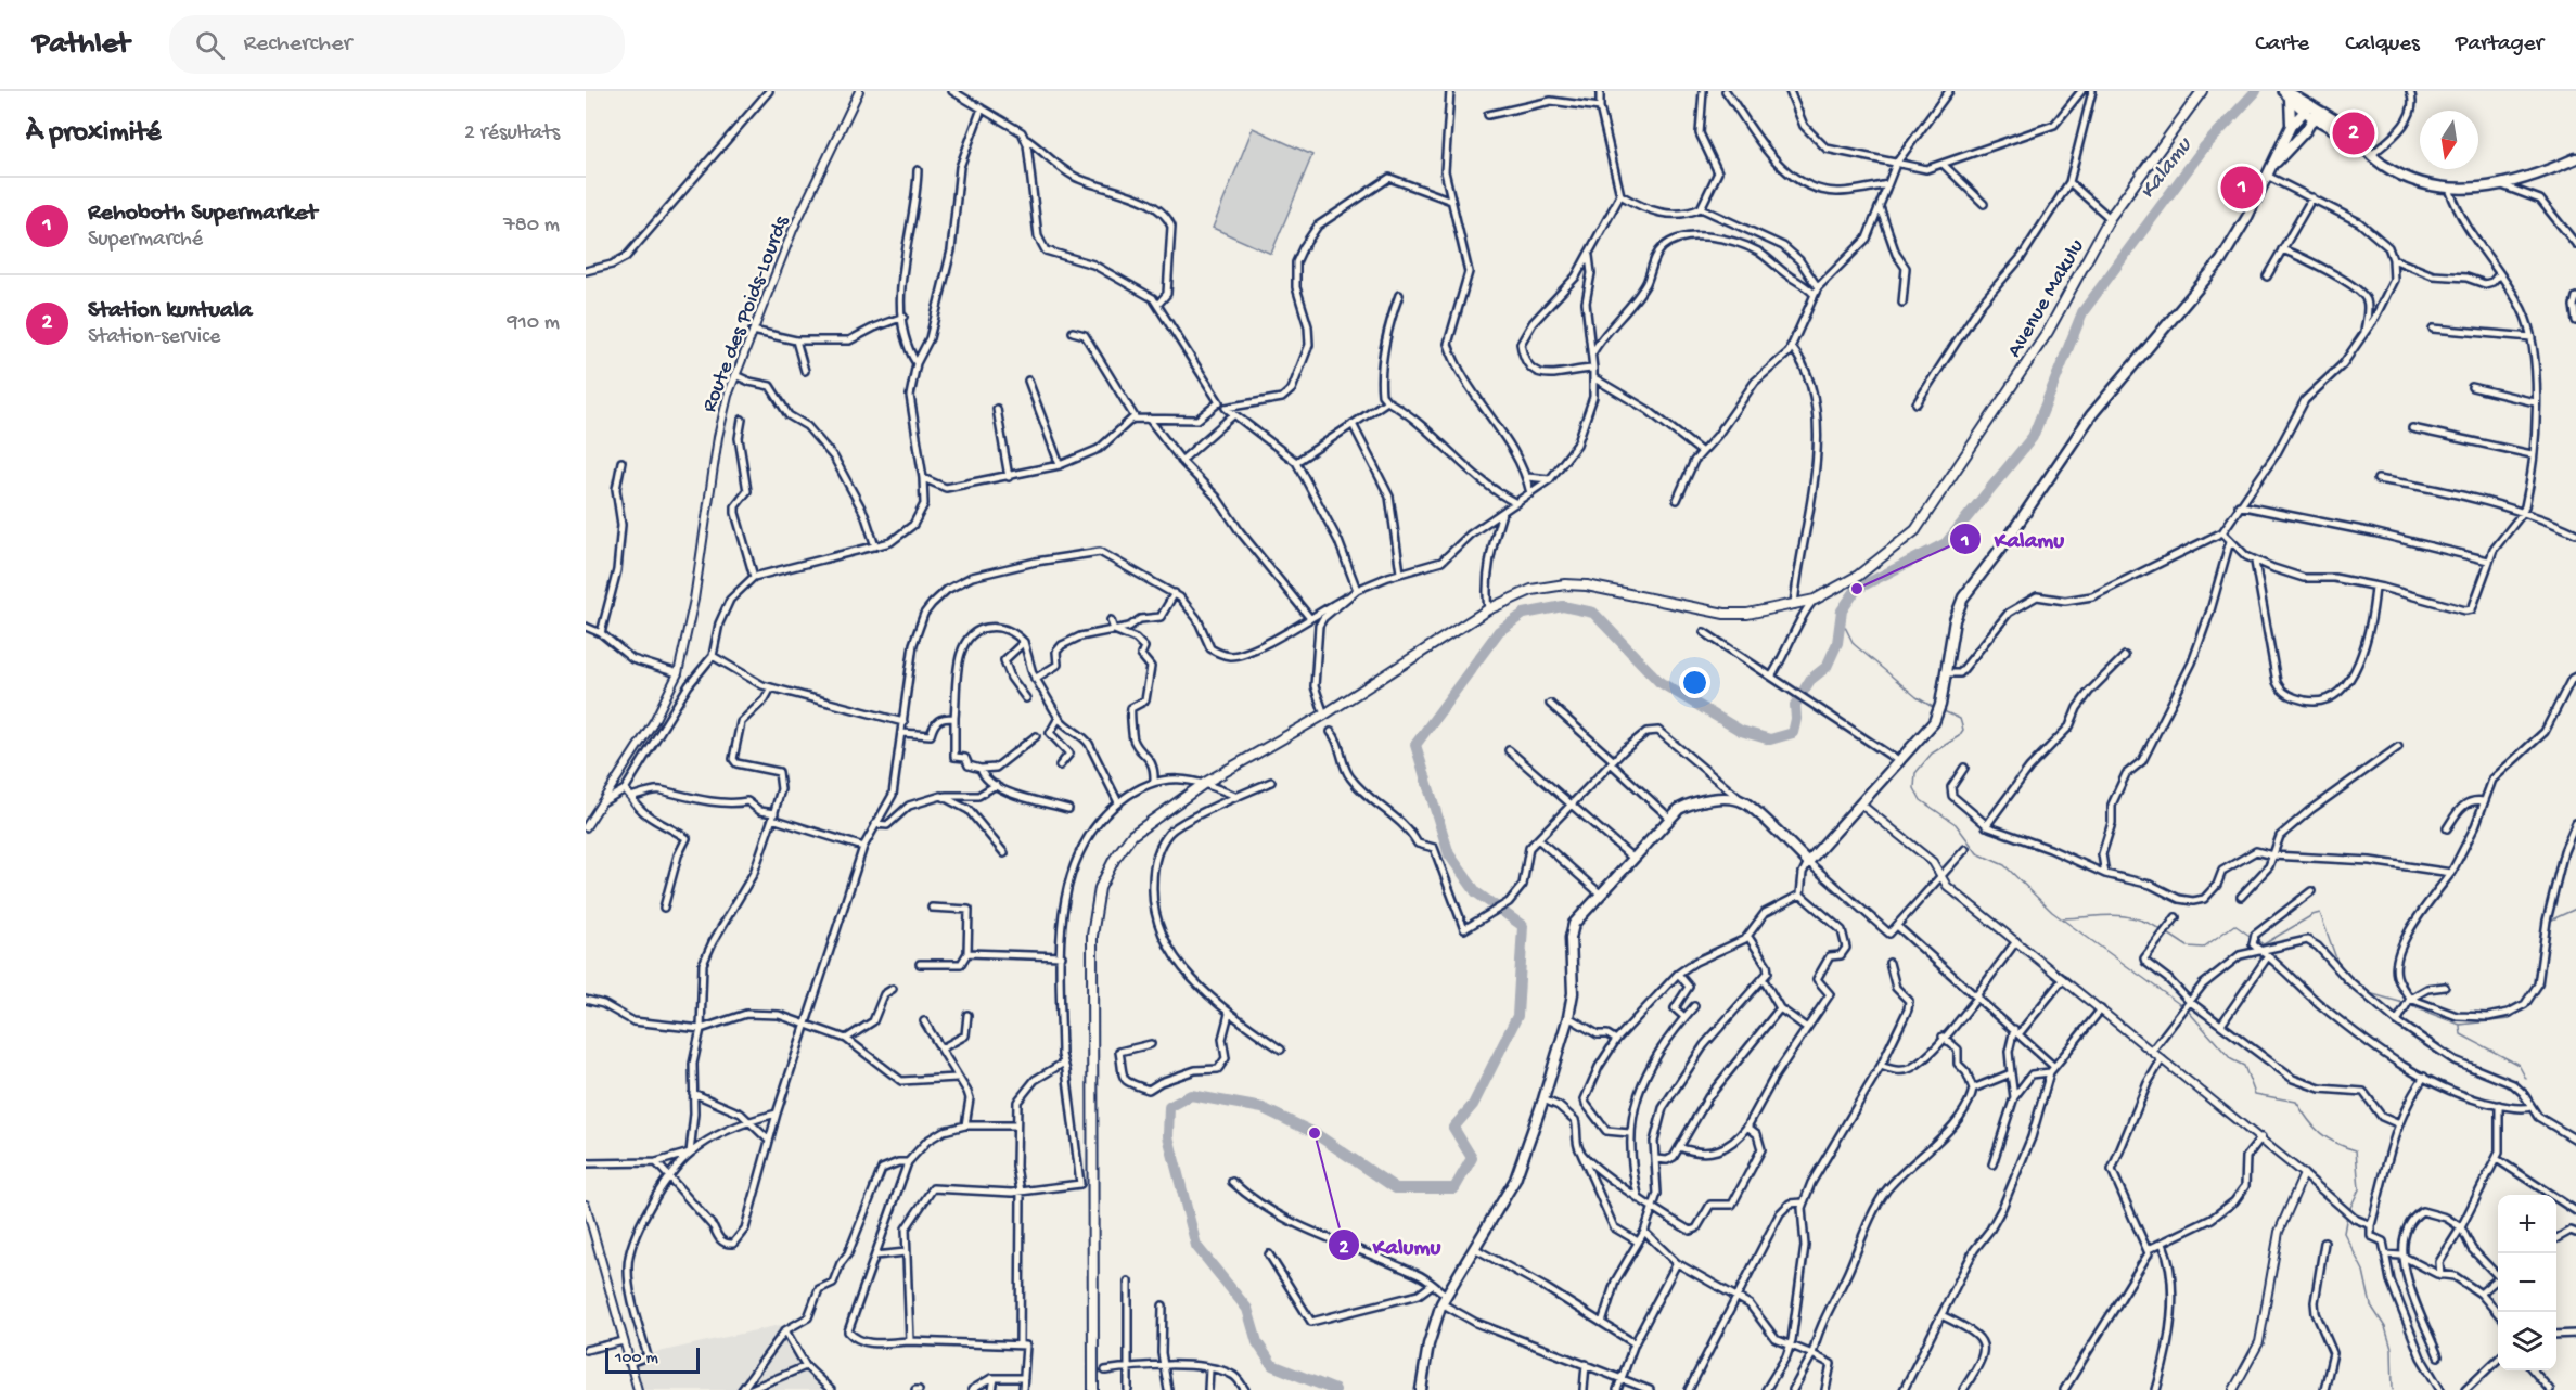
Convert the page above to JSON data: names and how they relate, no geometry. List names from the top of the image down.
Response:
{
  "streets": {
    "main road": ["Avenue Makulu"],
    "street": ["Route des Poids-Lourds"]
  },
  "water": ["Kalamu"],
  "places": ["Kalamu", "Kalumu"],
  "scale_bar": "100 m",
  "north": "bottom",
  "page": {
    "header": "Pathlet",
    "search": "Rechercher",
    "nav": ["Carte", "Calques", "Partager"],
    "heading": ["À proximité", "2 résultats"],
    "pins": ["2", "1"],
    "list": [
      {
        "mark": "1",
        "name": "Rehoboth Supermarket",
        "note": "Supermarché",
        "value": "780 m"
      },
      {
        "mark": "2",
        "name": "Station kuntuala",
        "note": "Station-service",
        "value": "910 m"
      }
    ],
    "map_buttons": ["+", "−"],
    "scale": "100 m"
  }
}
